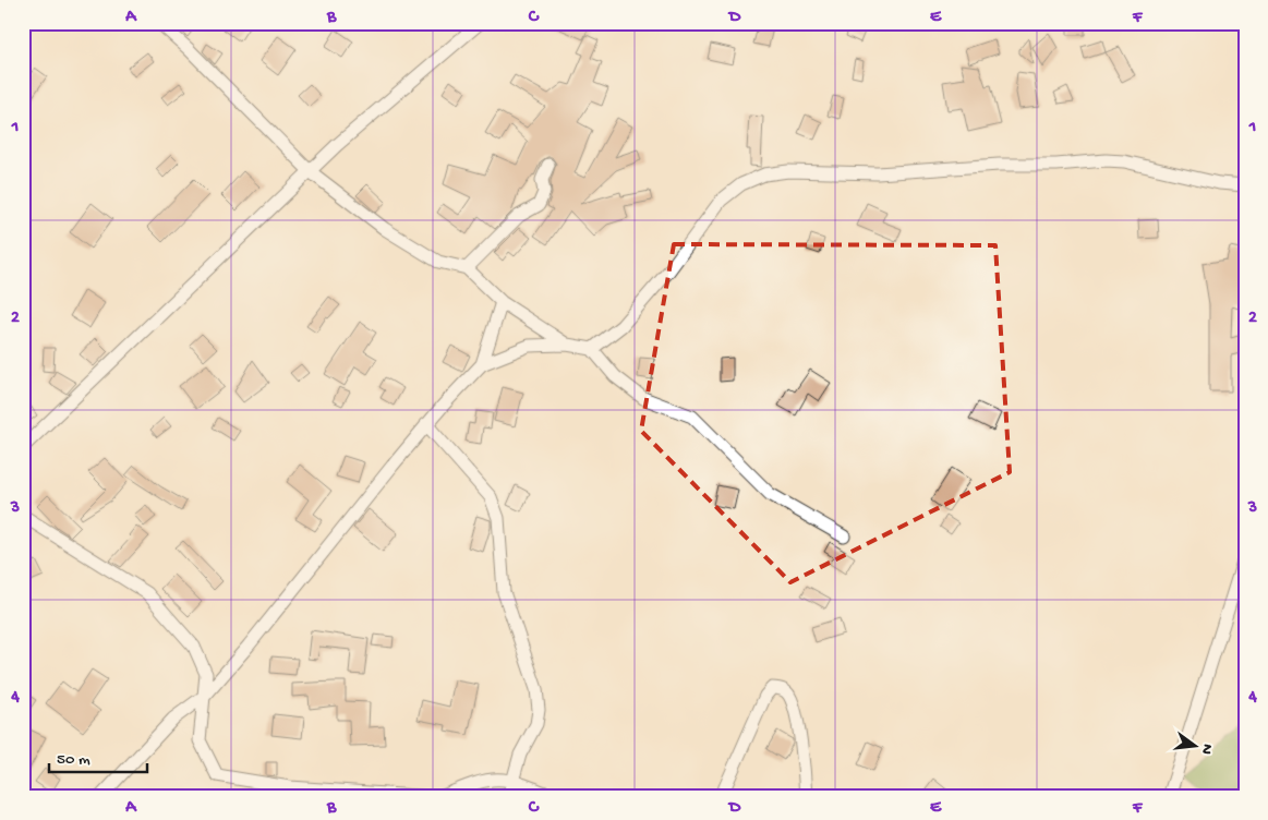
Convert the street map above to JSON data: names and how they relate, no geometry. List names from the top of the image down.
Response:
{
  "scale_bar": "50 m",
  "north": "right",
  "grid": {
    "columns": [
      "A",
      "B",
      "C",
      "D",
      "E",
      "F"
    ],
    "rows": [
      "1",
      "2",
      "3",
      "4"
    ]
  }
}
